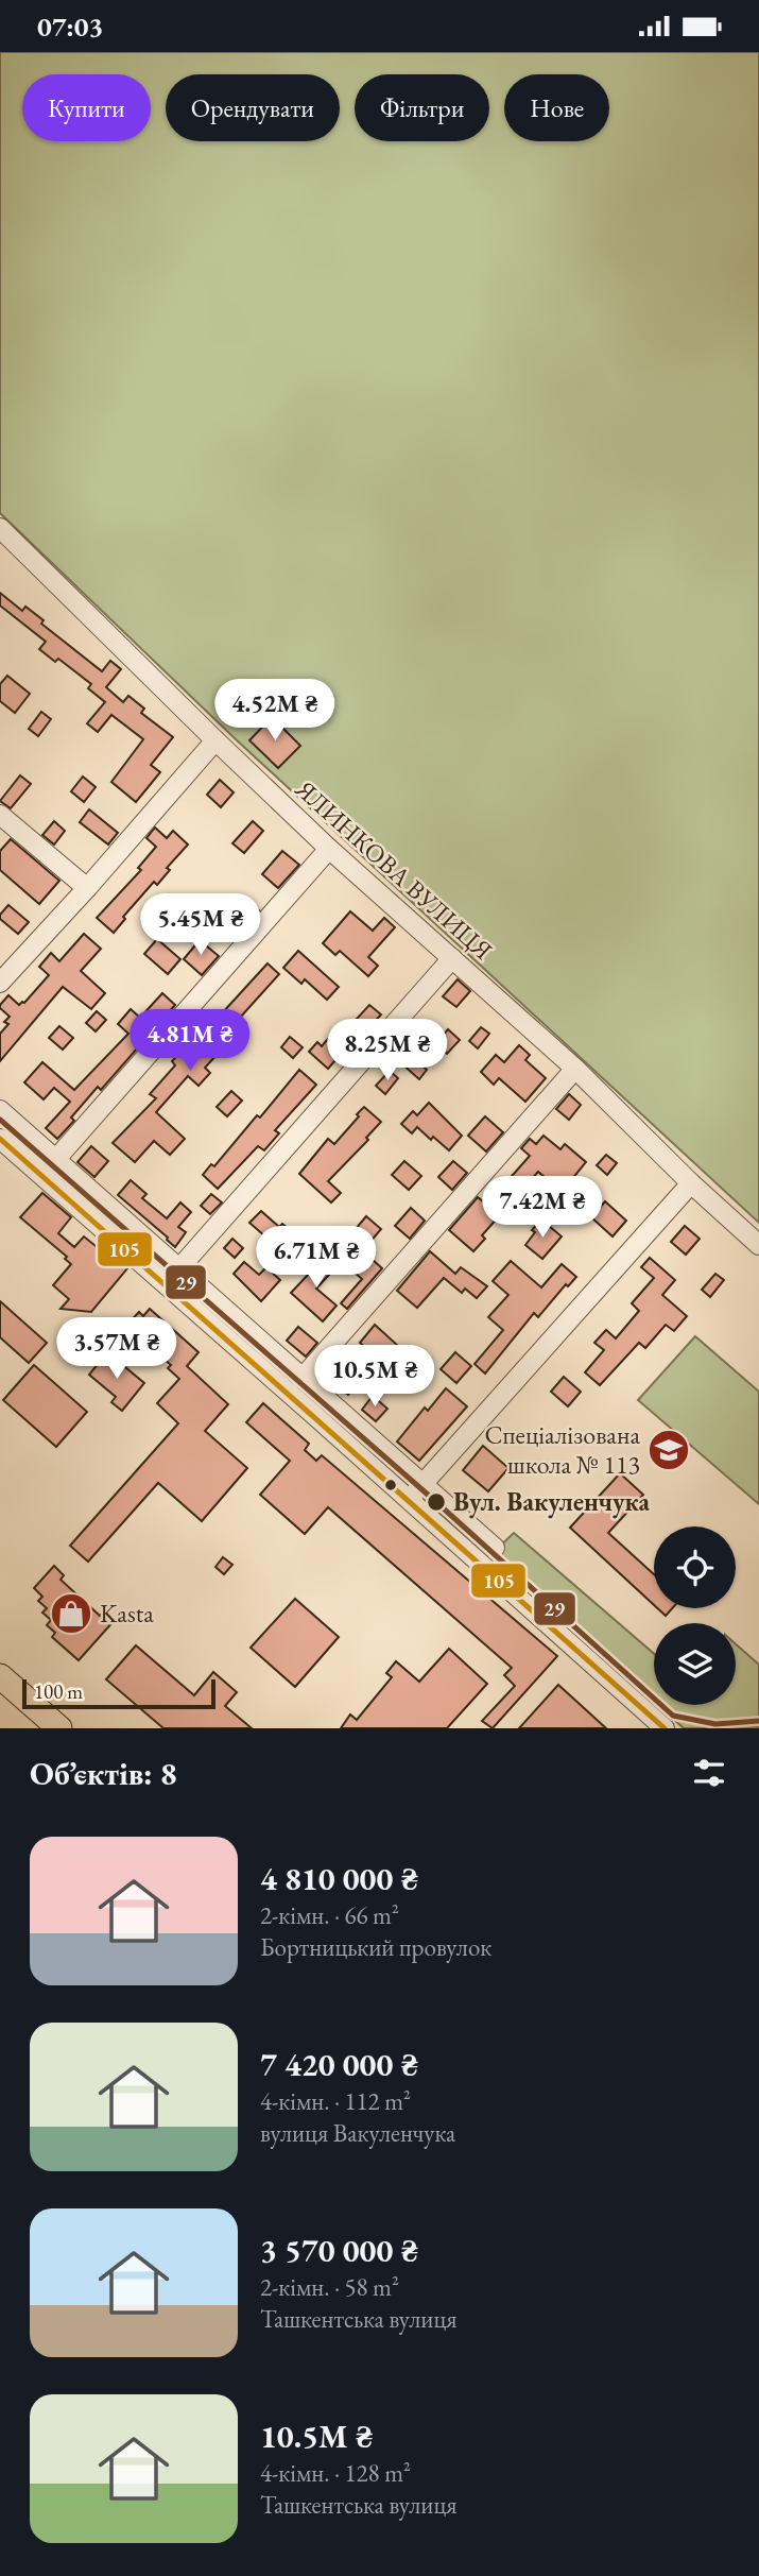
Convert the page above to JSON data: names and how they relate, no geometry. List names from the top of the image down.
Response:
{
  "streets": {
    "street": ["ЯЛИНКОВА ВУЛИЦЯ"]
  },
  "places": {
    "school or university": ["Спеціалізована школа № 113"],
    "other": ["Вул. Вакуленчука"],
    "shop": ["Kasta"]
  },
  "lines": ["transit line 29", "transit line 105"],
  "scale_bar": "100 m",
  "page": {
    "status": "07:03",
    "chip": [
      "Купити",
      "Орендувати",
      "Фільтри",
      "Нове"
    ],
    "price": [
      "4.52M ₴",
      "5.45M ₴",
      "4.81M ₴",
      "8.25M ₴",
      "7.42M ₴",
      "6.71M ₴",
      "3.57M ₴",
      "10.5M ₴"
    ],
    "scale": "100 m",
    "heading": "Об’єктів: 8",
    "list": [
      {
        "name": "4 810 000 ₴",
        "note": "2-кімн. · 66 m² · Бортницький провулок"
      },
      {
        "name": "7 420 000 ₴",
        "note": "4-кімн. · 112 m² · вулиця Вакуленчука"
      },
      {
        "name": "3 570 000 ₴",
        "note": "2-кімн. · 58 m² · Ташкентська вулиця"
      },
      {
        "name": "10.5M ₴",
        "note": "4-кімн. · 128 m² · Ташкентська вулиця"
      }
    ]
  }
}
